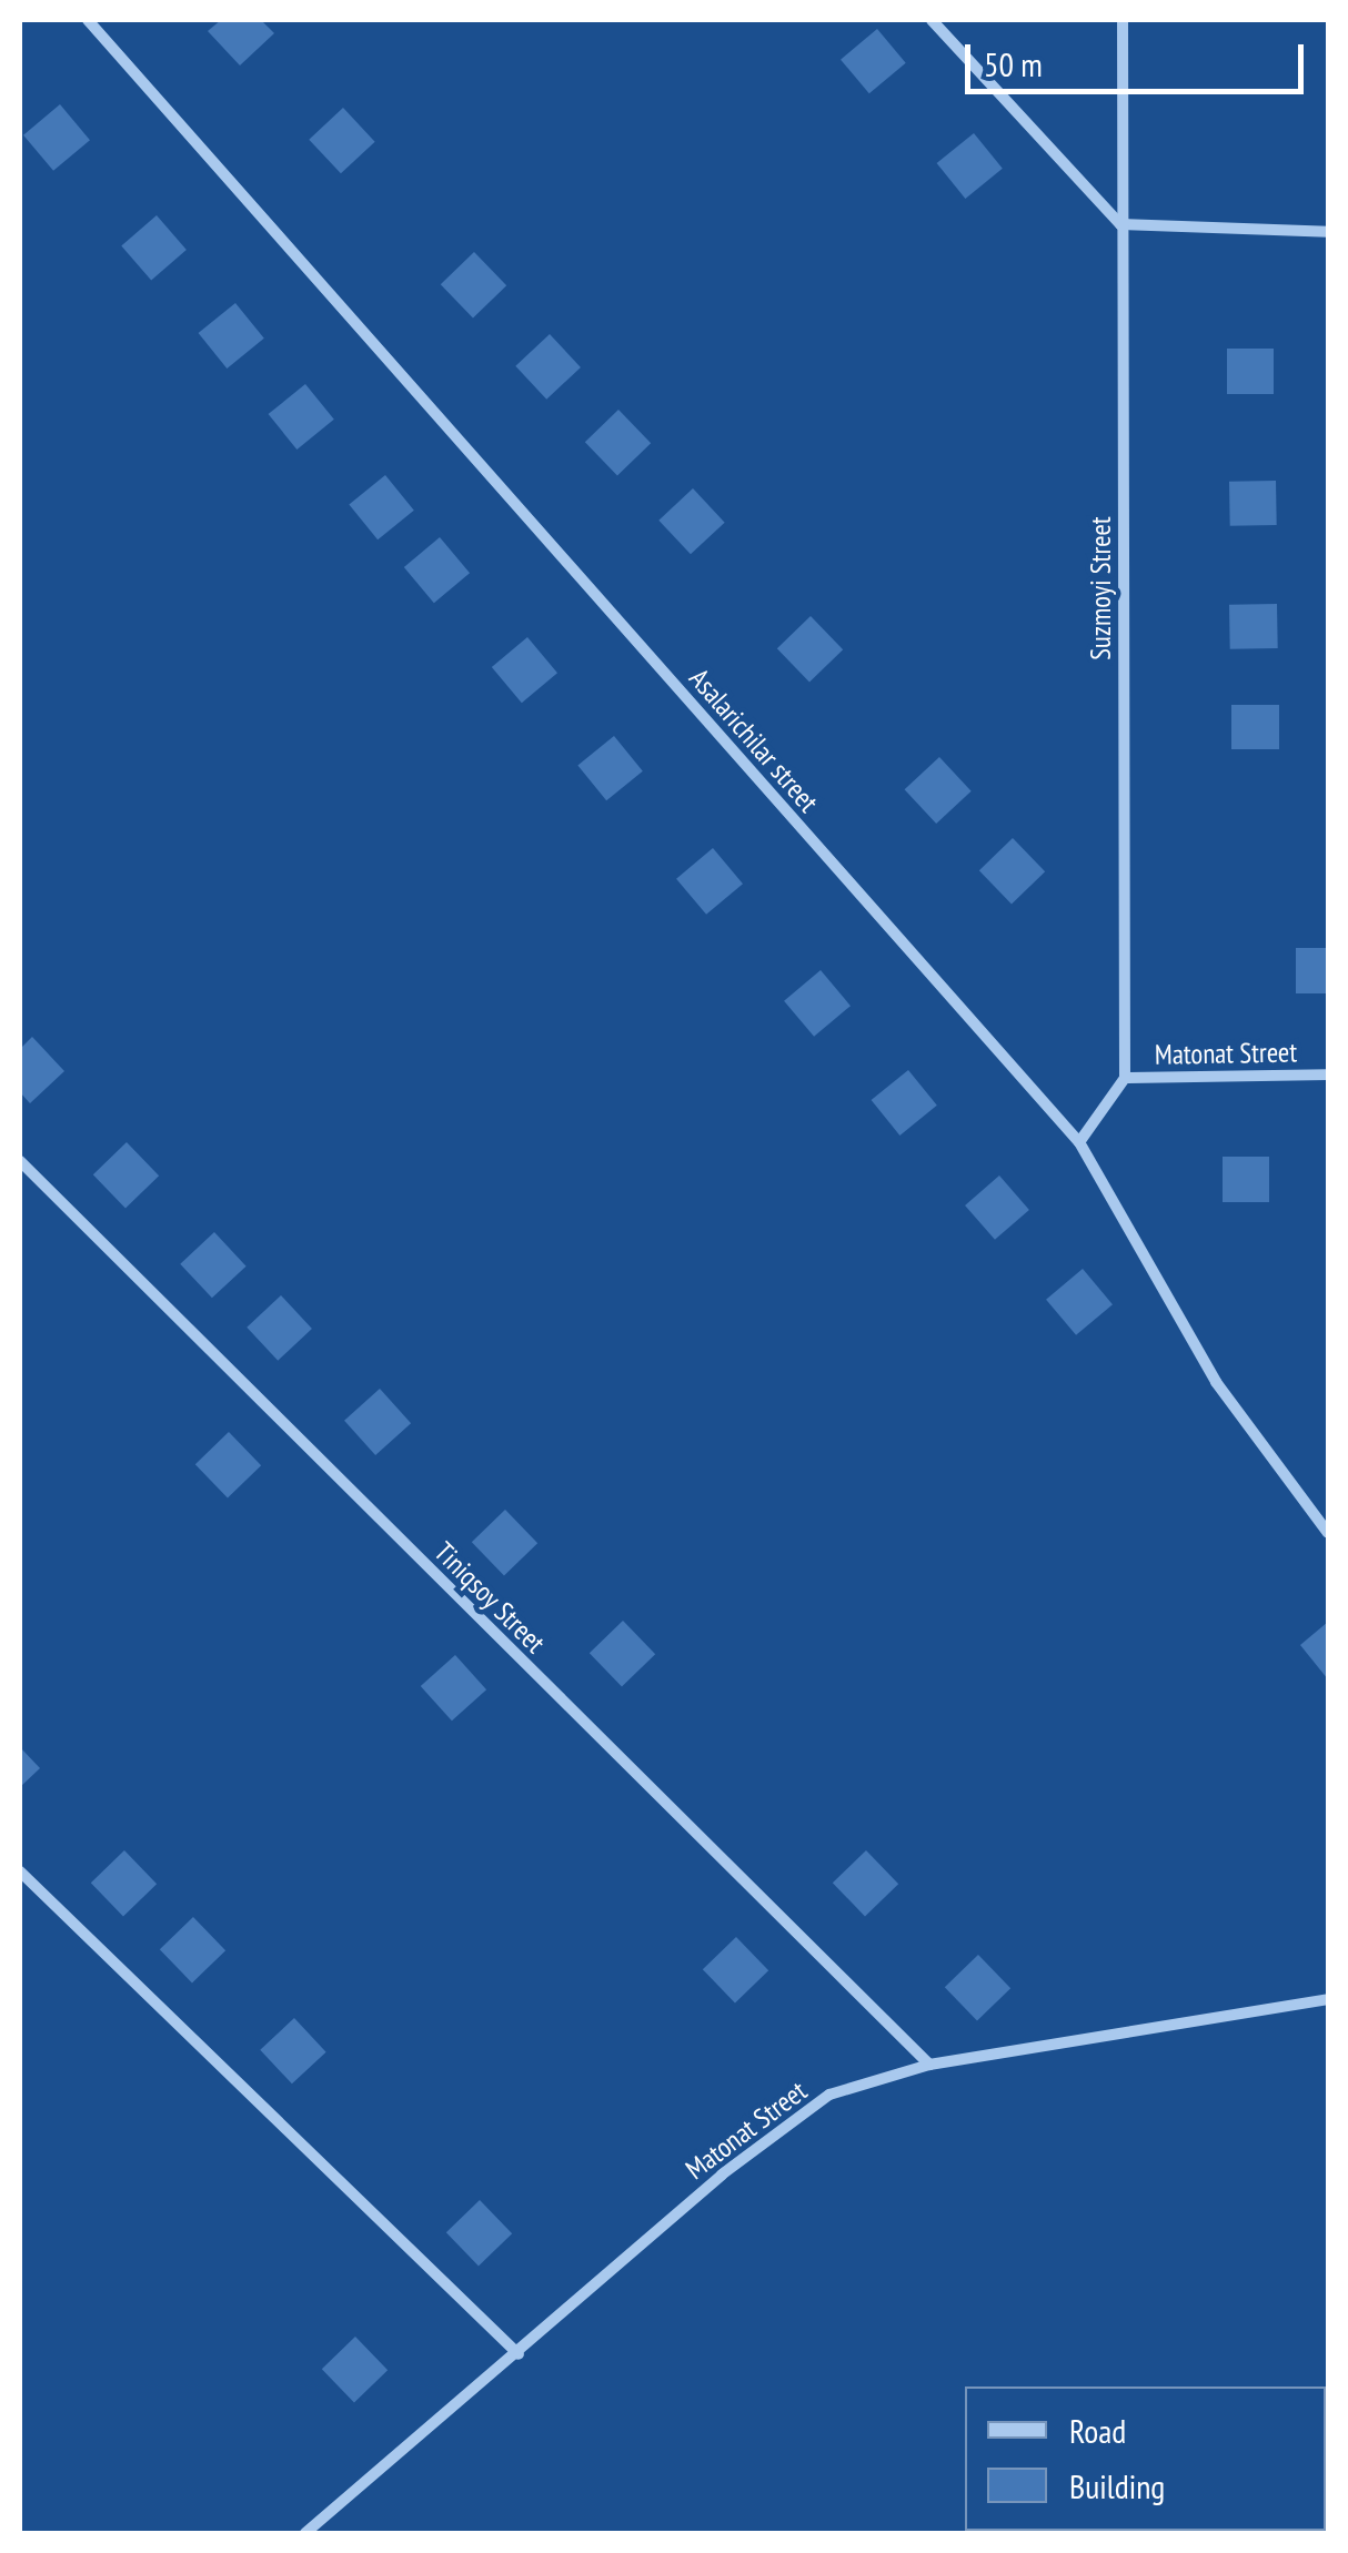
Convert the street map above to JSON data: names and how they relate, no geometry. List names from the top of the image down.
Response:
{
  "streets": {
    "street": [
      "Suzmoyi Street",
      "Asalarichilar street",
      "Matonat Street",
      "Tiniqsoy Street"
    ]
  },
  "crossings": [
    ["Suzmoyi Street", "Matonat Street"],
    ["Matonat Street", "Tiniqsoy Street"]
  ],
  "legend": ["Road", "Building"],
  "scale_bar": "50 m"
}
